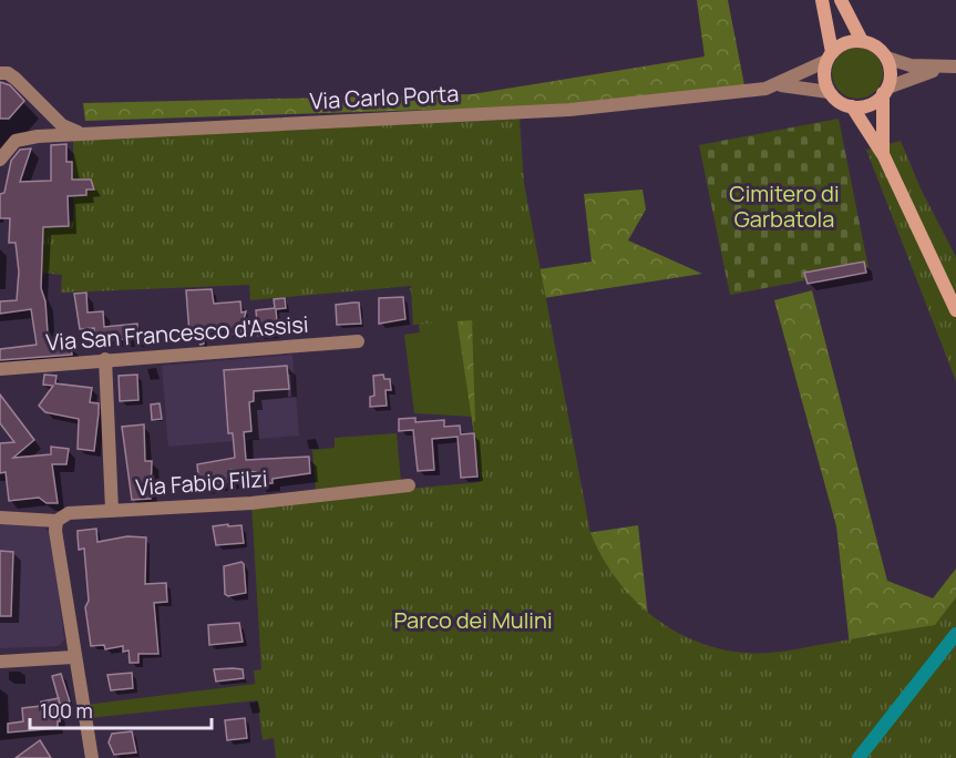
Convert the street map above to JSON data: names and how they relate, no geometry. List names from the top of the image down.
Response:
{
  "streets": {
    "street": ["Via Carlo Porta", "Via San Francesco d'Assisi", "Via Fabio Filzi"]
  },
  "parks": ["Cimitero di Garbatola", "Parco dei Mulini"],
  "scale_bar": "100 m"
}
